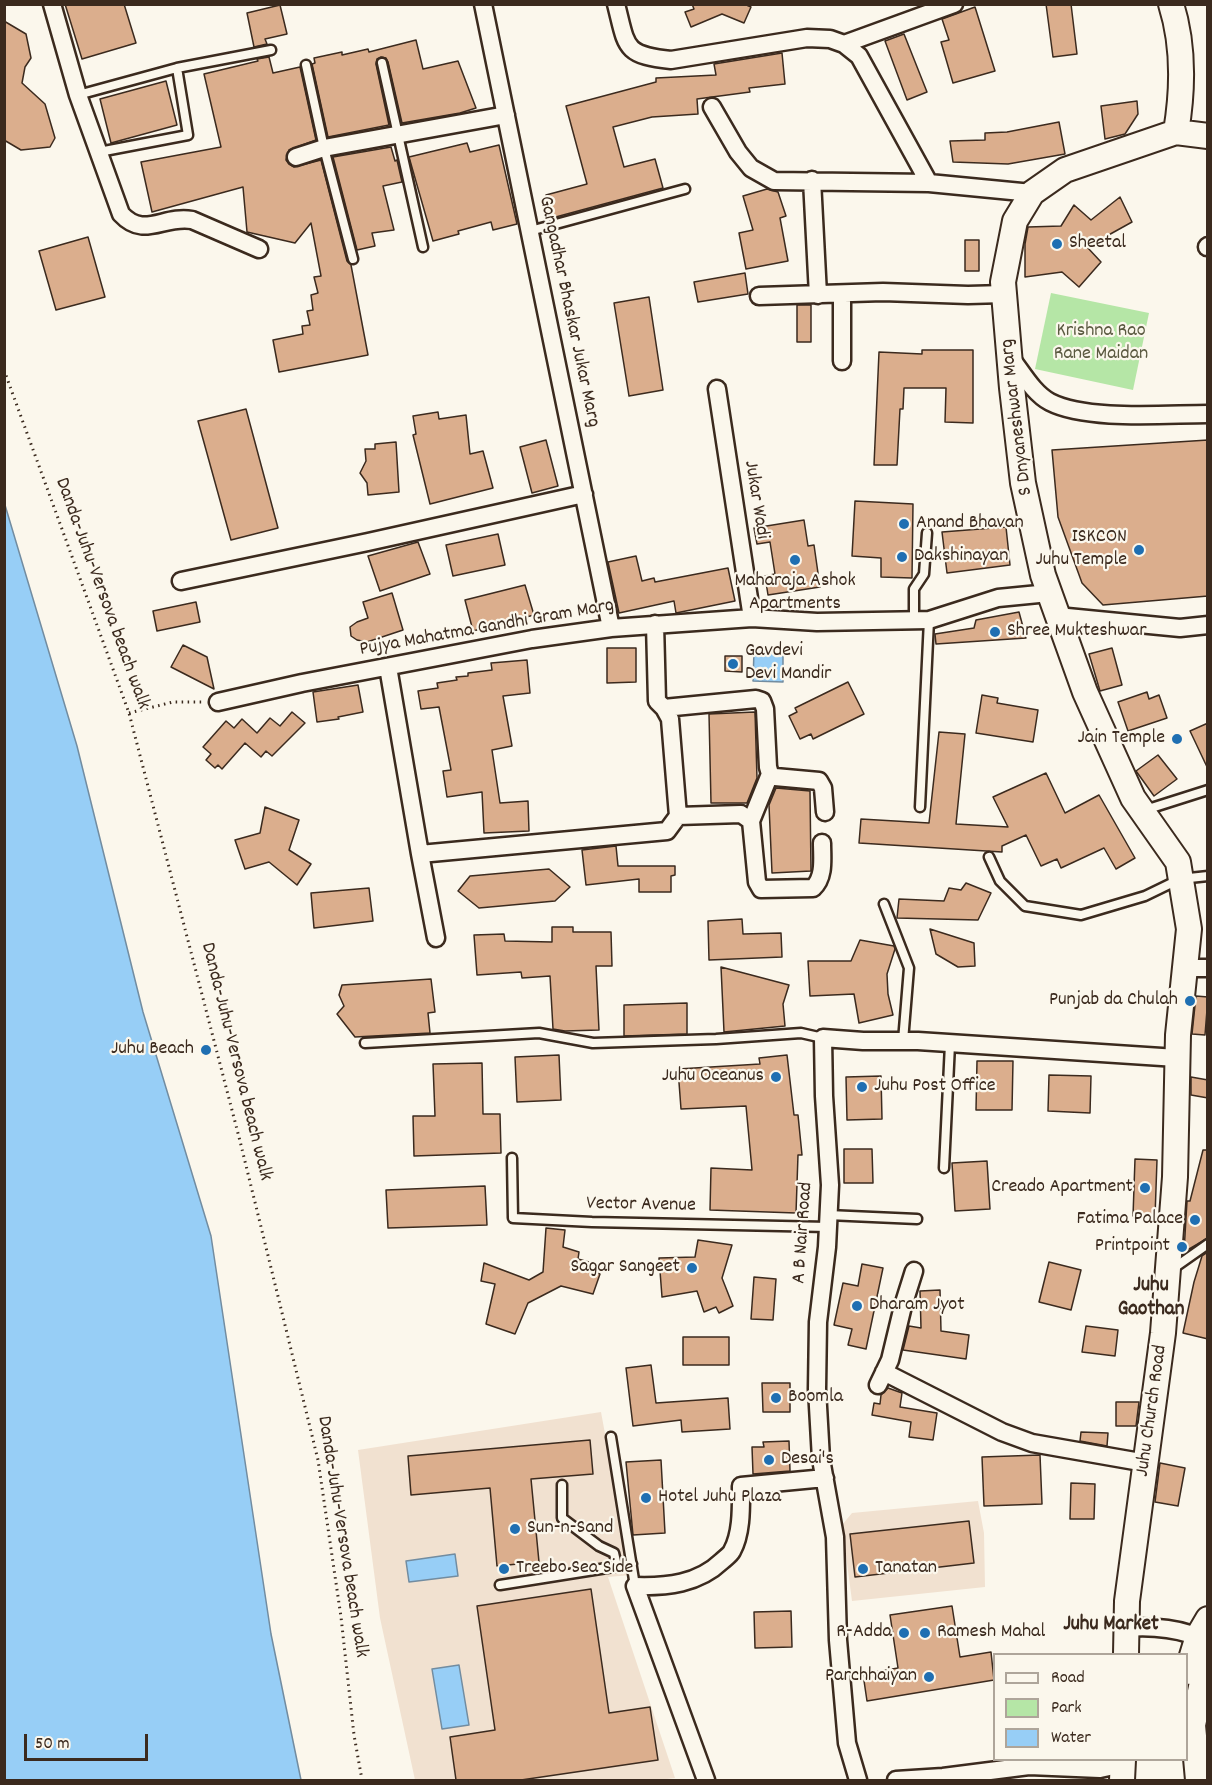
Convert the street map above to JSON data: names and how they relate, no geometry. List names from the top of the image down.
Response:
{
  "streets": {
    "street": [
      "Gangadhar Bhaskar Jukar Marg",
      "S Dnyaneshwar Marg",
      "Jukar Wadi",
      "Pujya Mahatma Gandhi Gram Marg",
      "A B Nair Road",
      "Juhu Church Road"
    ],
    "lane": ["Vector Avenue"],
    "path": ["Danda-Juhu-Versova beach walk"]
  },
  "crossings": [
    ["Gangadhar Bhaskar Jukar Marg", "Pujya Mahatma Gandhi Gram Marg"],
    ["S Dnyaneshwar Marg", "Pujya Mahatma Gandhi Gram Marg"],
    ["S Dnyaneshwar Marg", "Juhu Church Road"],
    ["Jukar Wadi", "Pujya Mahatma Gandhi Gram Marg"],
    ["Vector Avenue", "A B Nair Road"]
  ],
  "districts": ["Juhu Gaothan", "Juhu Market"],
  "parks": ["Krishna Rao Rane Maidan"],
  "places": [
    "Sheetal",
    "Anand Bhavan",
    "ISKCON Juhu Temple",
    "Dakshinayan",
    "Maharaja Ashok Apartments",
    "Shree Mukteshwar",
    "Gavdevi Devi Mandir",
    "Jain Temple",
    "Punjab da Chulah",
    "Juhu Beach",
    "Juhu Oceanus",
    "Juhu Post Office",
    "Creado Apartment",
    "Fatima Palace",
    "Printpoint",
    "Sagar Sangeet",
    "Dharam Jyot",
    "Boomla",
    "Desai's",
    "Hotel Juhu Plaza",
    "Sun-n-Sand",
    "Treebo Sea Side",
    "Tanatan",
    "R-Adda",
    "Ramesh Mahal",
    "Parchhaiyan"
  ],
  "legend": ["Road", "Park", "Water"],
  "scale_bar": "50 m"
}
